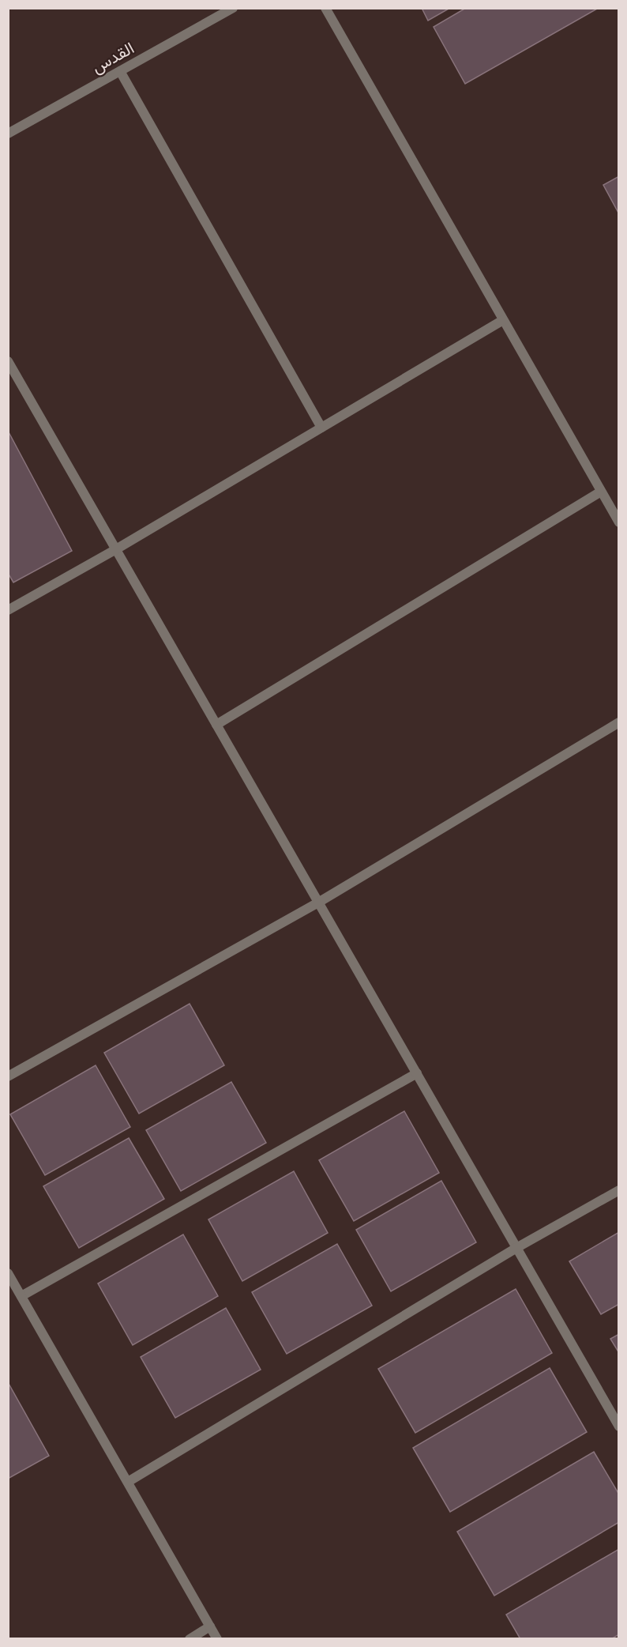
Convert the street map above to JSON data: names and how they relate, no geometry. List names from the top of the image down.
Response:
{
  "streets": {
    "street": ["القدس"]
  }
}
